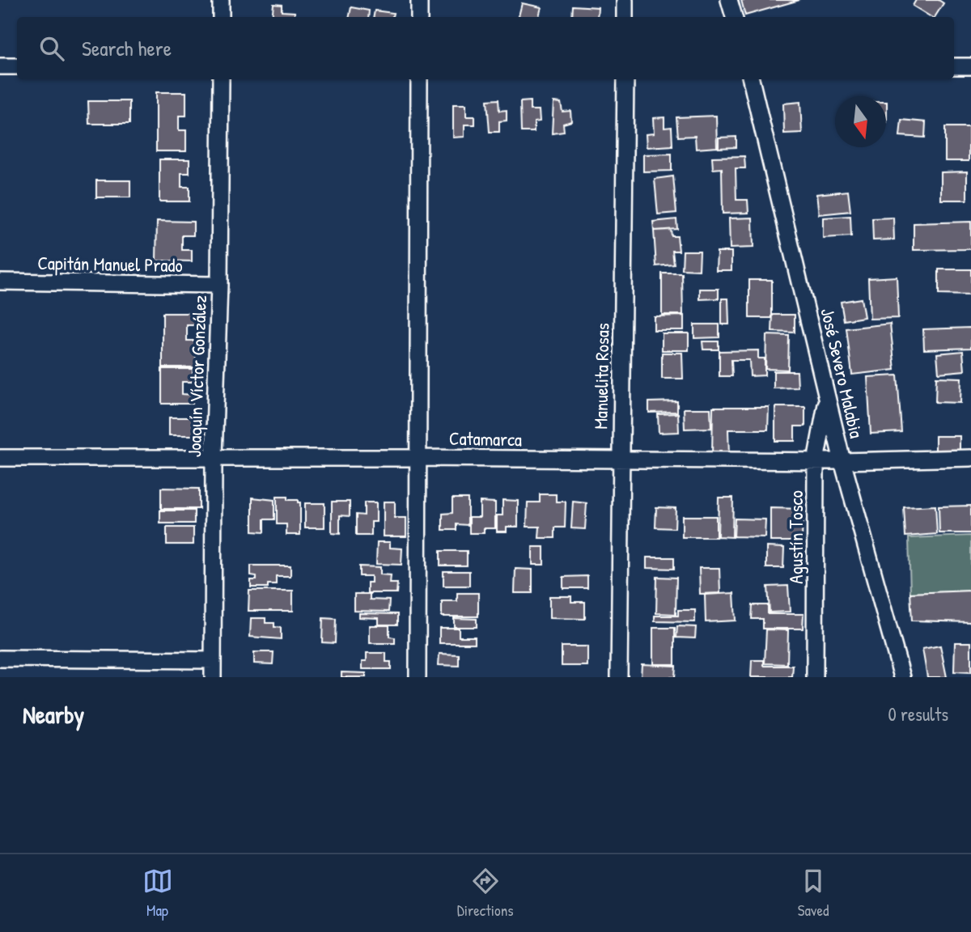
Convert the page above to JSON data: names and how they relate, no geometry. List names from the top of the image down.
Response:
{
  "streets": {
    "street": [
      "Capitán Manuel Prado",
      "José Severo Malabia",
      "Joaquín Víctor González",
      "Manuelita Rosas",
      "Catamarca",
      "Agustín Tosco"
    ]
  },
  "crossings": [
    ["Capitán Manuel Prado", "Joaquín Víctor González"],
    ["José Severo Malabia", "Catamarca"],
    ["José Severo Malabia", "Agustín Tosco"],
    ["Joaquín Víctor González", "Catamarca"],
    ["Manuelita Rosas", "Catamarca"],
    ["Catamarca", "Agustín Tosco"]
  ],
  "north": "bottom",
  "page": {
    "search": "Search here",
    "heading": ["Nearby", "0 results"],
    "nav": ["Map", "Directions", "Saved"]
  }
}
